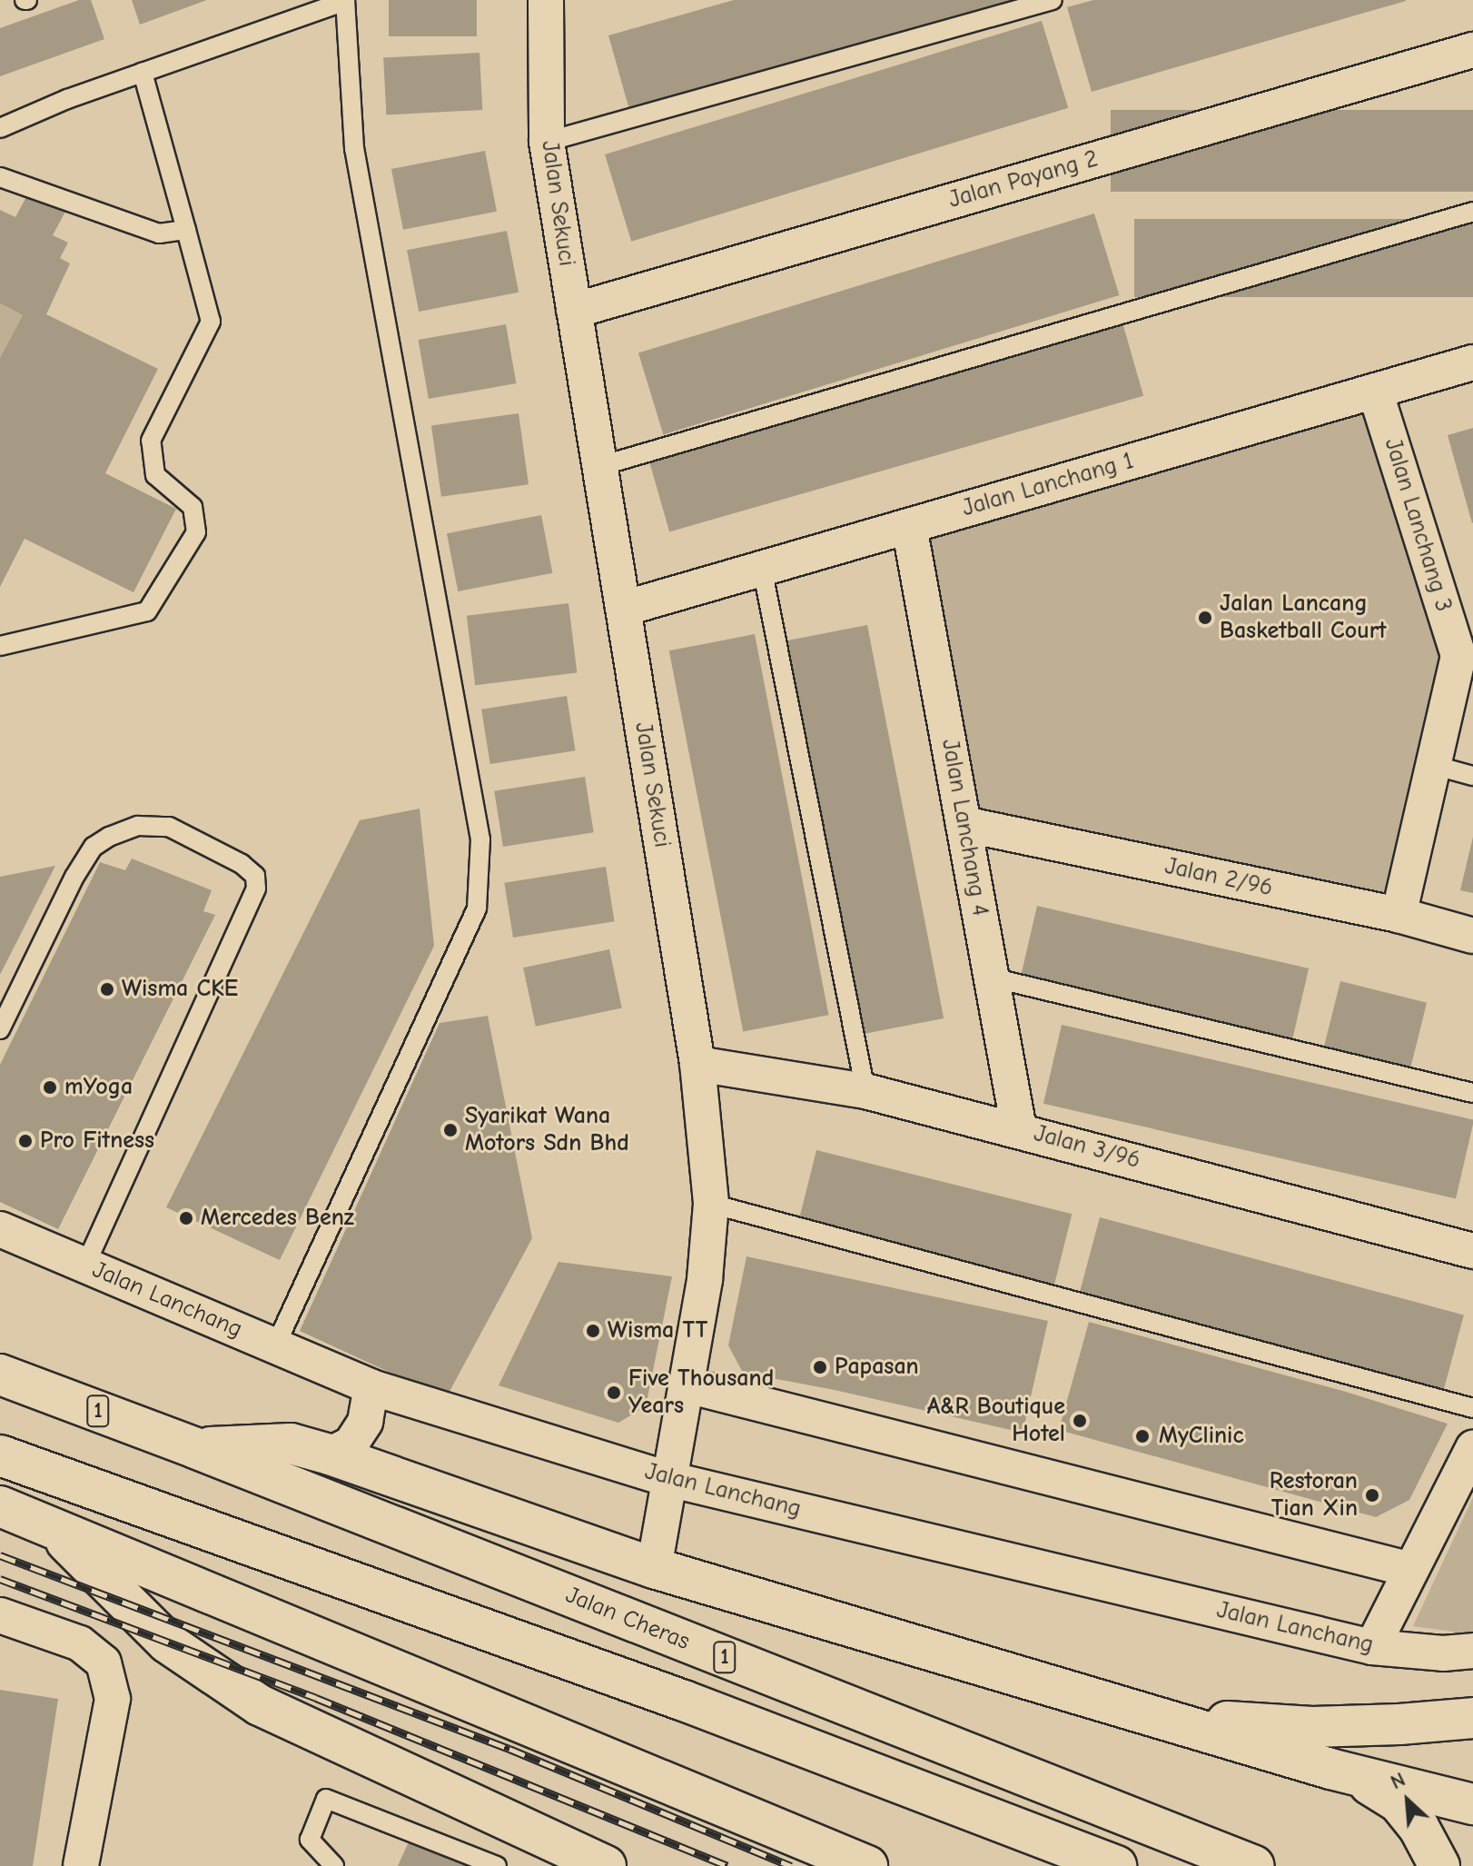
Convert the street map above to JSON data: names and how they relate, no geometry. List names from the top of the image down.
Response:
{
  "streets": {
    "highway": ["1", "Jalan Cheras"],
    "street": [
      "Jalan Payang 2",
      "Jalan Sekuci",
      "Jalan Lanchang 1",
      "Jalan Lanchang 3",
      "Jalan Lanchang 4",
      "Jalan 2/96",
      "Jalan 3/96",
      "Jalan Lanchang"
    ]
  },
  "crossings": [
    ["Jalan Payang 2", "Jalan Sekuci"],
    ["Jalan Sekuci", "Jalan Lanchang 1"],
    ["Jalan Sekuci", "Jalan 3/96"],
    ["Jalan Sekuci", "Jalan Lanchang"],
    ["Jalan Lanchang 1", "Jalan Lanchang 3"],
    ["Jalan Lanchang 1", "Jalan Lanchang 4"],
    ["Jalan Lanchang 3", "Jalan 2/96"],
    ["Jalan Lanchang 4", "Jalan 2/96"],
    ["Jalan Lanchang 4", "Jalan 3/96"]
  ],
  "places": [
    "Jalan Lancang Basketball Court",
    "Wisma CKE",
    "mYoga",
    "Syarikat Wana Motors Sdn Bhd",
    "Pro Fitness",
    "Mercedes Benz",
    "Wisma TT",
    "Papasan",
    "Five Thousand Years",
    "A&R Boutique Hotel",
    "MyClinic",
    "Restoran Tian Xin"
  ],
  "north": "top left"
}
